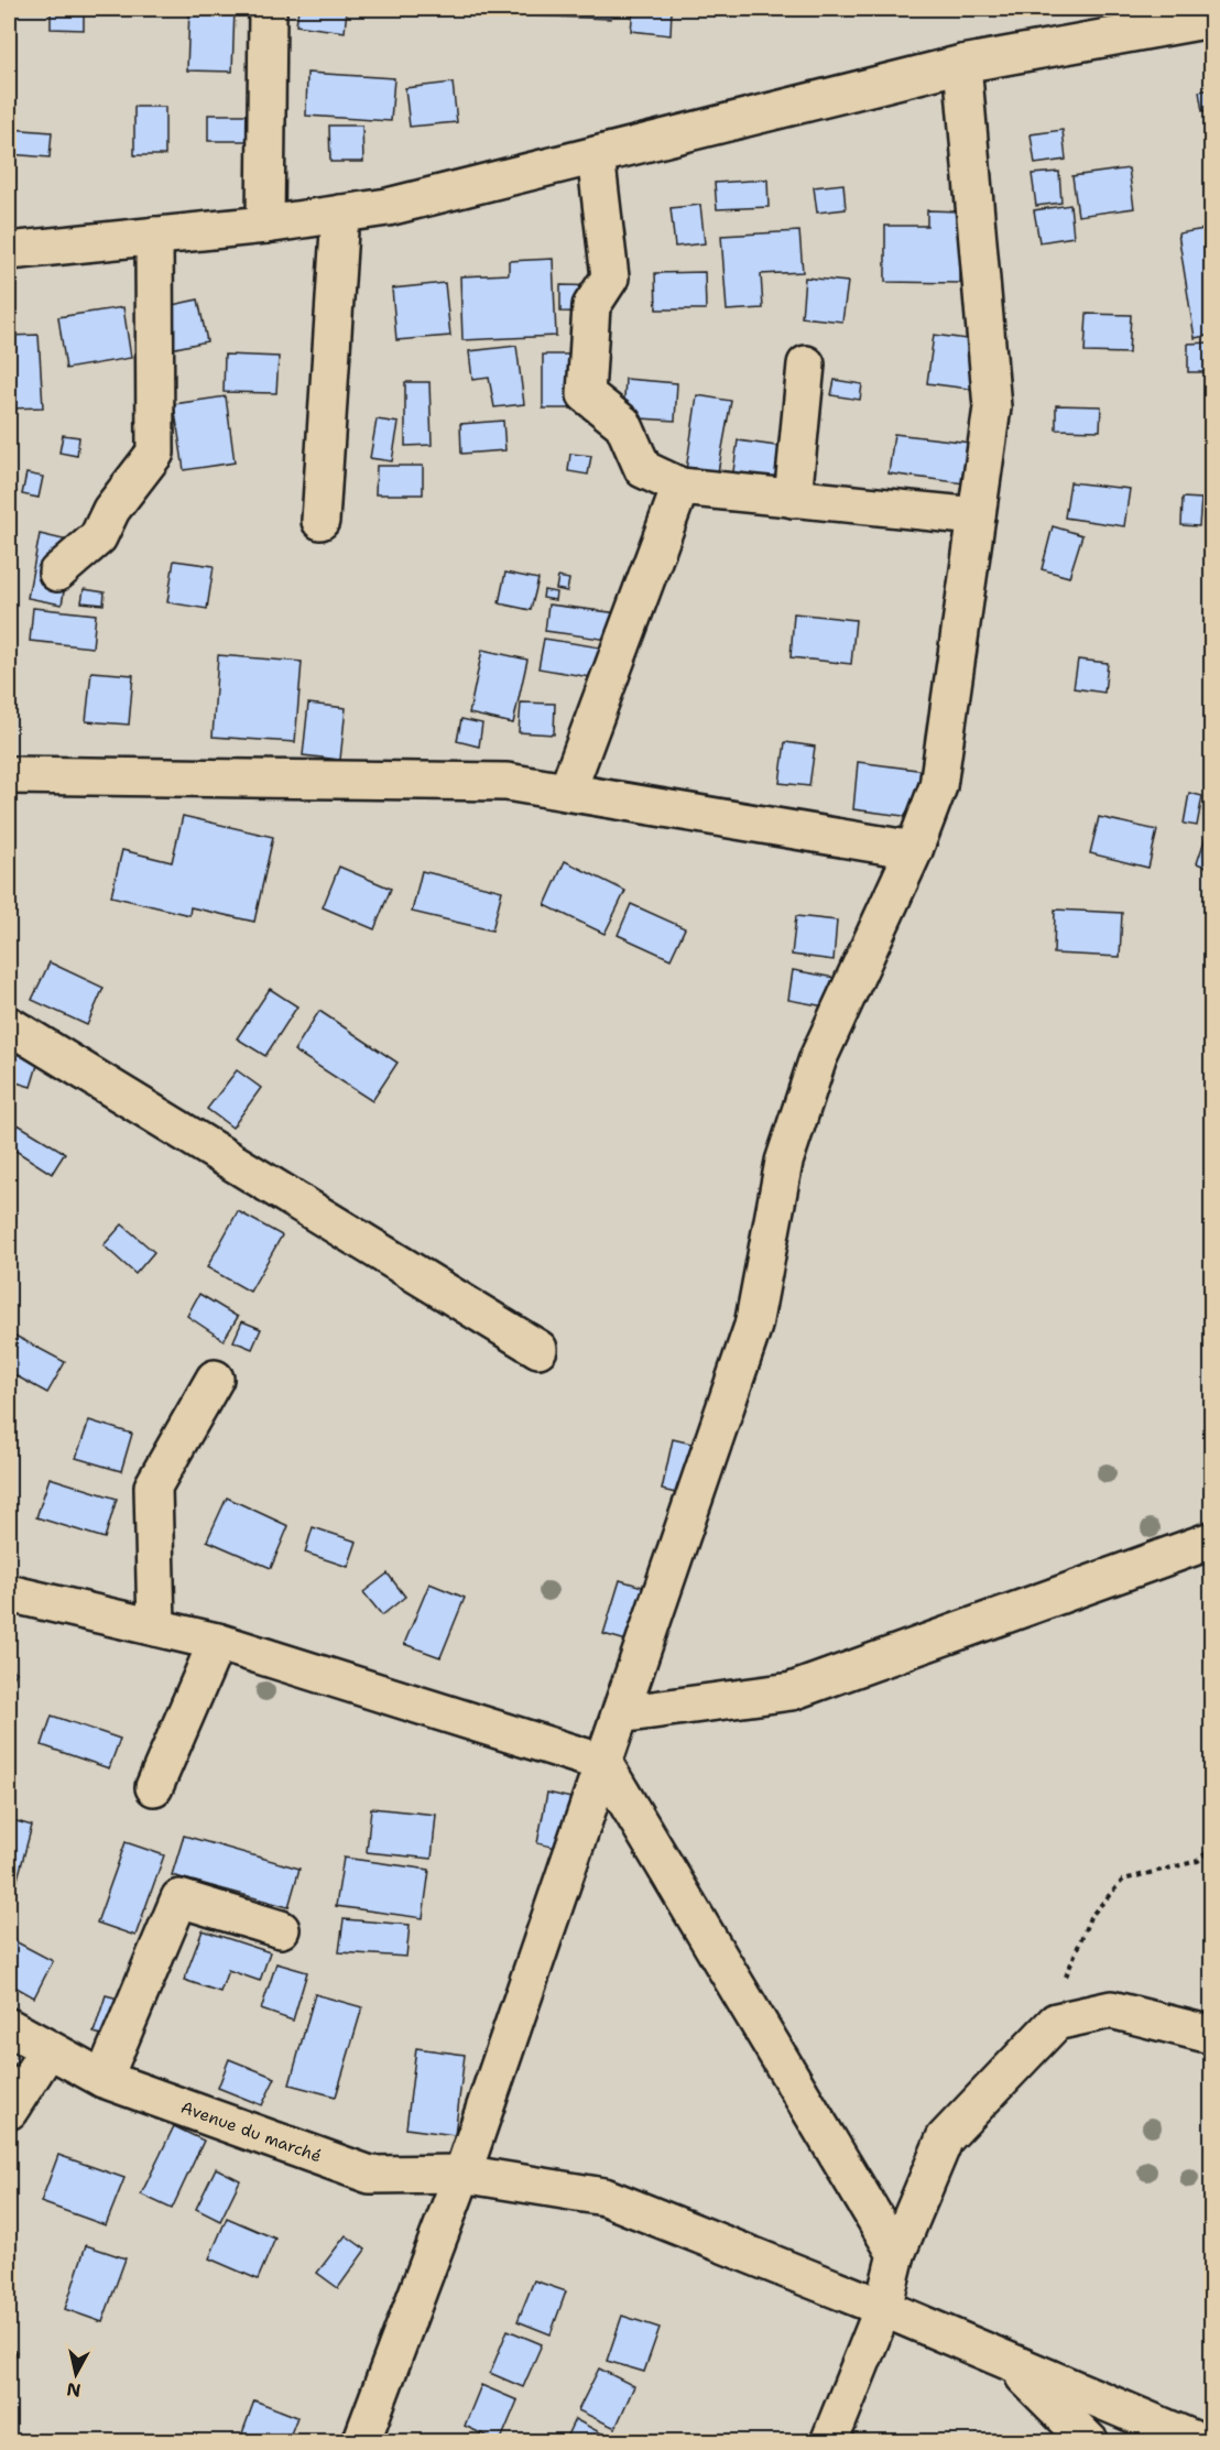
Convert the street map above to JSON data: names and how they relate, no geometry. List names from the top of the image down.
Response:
{
  "streets": {
    "street": ["Avenue du marché"]
  },
  "north": "bottom"
}
